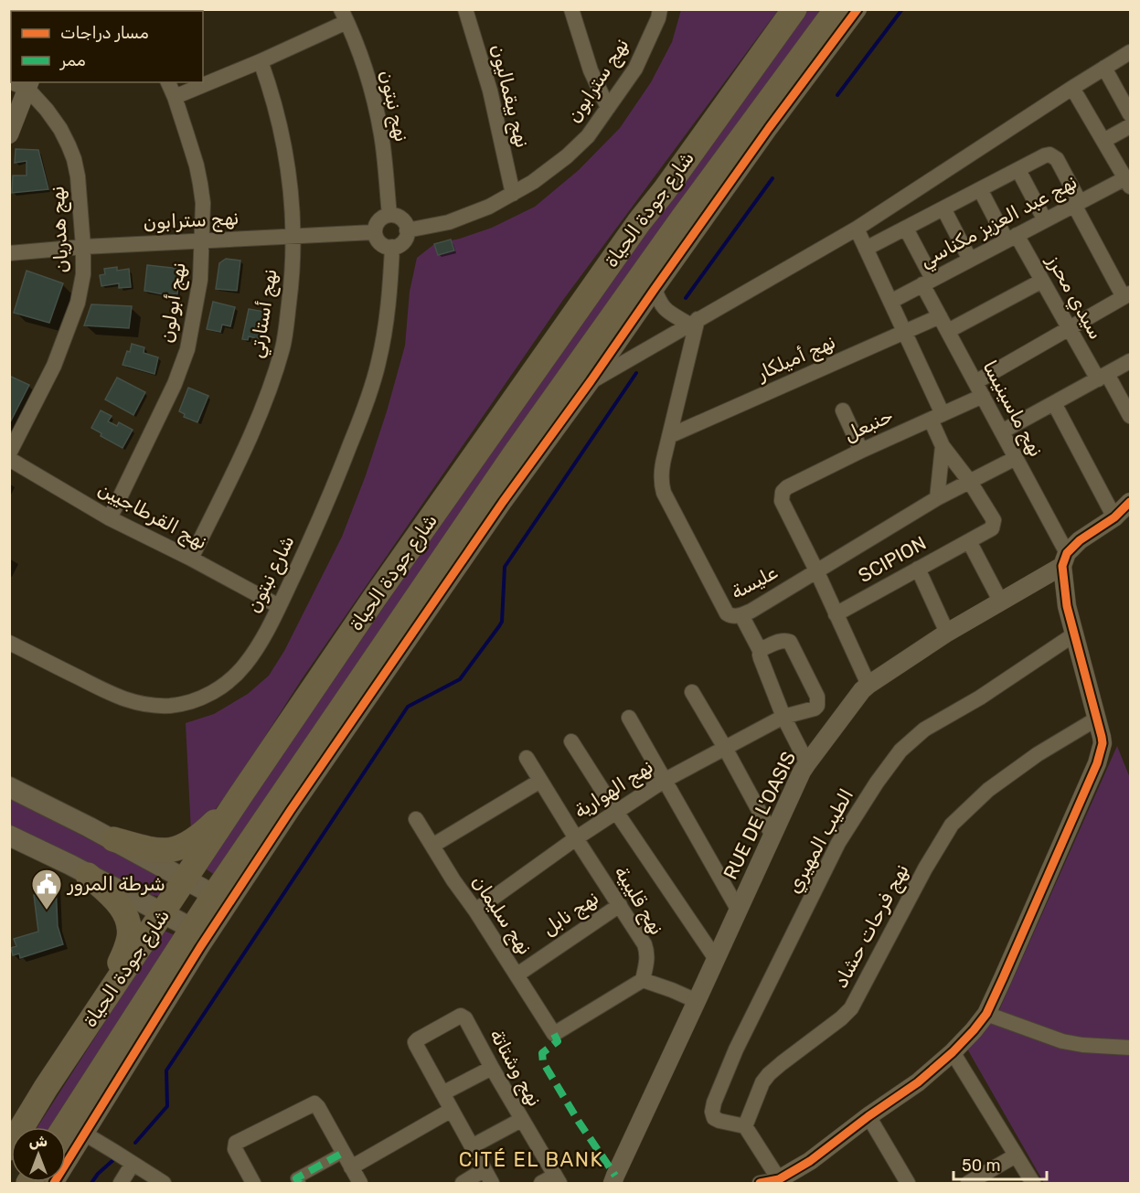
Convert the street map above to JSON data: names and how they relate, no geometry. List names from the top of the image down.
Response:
{
  "streets": {
    "highway": ["شارع جودة الحياة"],
    "street": [
      "نهج سترابون",
      "نهج بيقماليون",
      "نهج نبتون",
      "نهج عبد العزيز مكناسي",
      "نهج هدريان",
      "سيدي محرز",
      "نهج أبولون",
      "نهج أستارتي",
      "نهج أميلكار",
      "نهج ماسينيسا",
      "حنبعل",
      "نهج القرطاجيين",
      "SCIPION",
      "شارع نبتون",
      "عليسة",
      "نهج الهوارية",
      "RUE DE L'OASIS",
      "الطيب المهيري",
      "نهج قليبية",
      "نهج نابل",
      "نهج سليمان",
      "نهج فرحات حشاد",
      "نهج وشتاتة"
    ]
  },
  "crossings": [
    ["نهج سترابون", "نهج بيقماليون"],
    ["نهج سترابون", "نهج نبتون"],
    ["نهج سترابون", "نهج هدريان"],
    ["نهج سترابون", "نهج أبولون"],
    ["نهج سترابون", "نهج أستارتي"],
    ["نهج سترابون", "شارع نبتون"],
    ["نهج نبتون", "شارع نبتون"],
    ["نهج عبد العزيز مكناسي", "سيدي محرز"],
    ["نهج عبد العزيز مكناسي", "نهج ماسينيسا"],
    ["نهج أبولون", "نهج القرطاجيين"],
    ["نهج أستارتي", "نهج القرطاجيين"],
    ["نهج أميلكار", "نهج ماسينيسا"],
    ["نهج أميلكار", "عليسة"],
    ["نهج ماسينيسا", "حنبعل"],
    ["نهج ماسينيسا", "عليسة"],
    ["نهج ماسينيسا", "RUE DE L'OASIS"],
    ["حنبعل", "عليسة"],
    ["نهج القرطاجيين", "شارع نبتون"],
    ["SCIPION", "عليسة"],
    ["نهج الهوارية", "نهج قليبية"],
    ["نهج الهوارية", "نهج سليمان"],
    ["الطيب المهيري", "نهج فرحات حشاد"],
    ["نهج قليبية", "نهج نابل"],
    ["نهج قليبية", "نهج سليمان"],
    ["نهج نابل", "نهج سليمان"]
  ],
  "districts": ["CITÉ EL BANK"],
  "places": {
    "public building": ["شرطة المرور"]
  },
  "legend": ["مسار دراجات", "ممر"],
  "scale_bar": "50 m",
  "north": "top"
}
